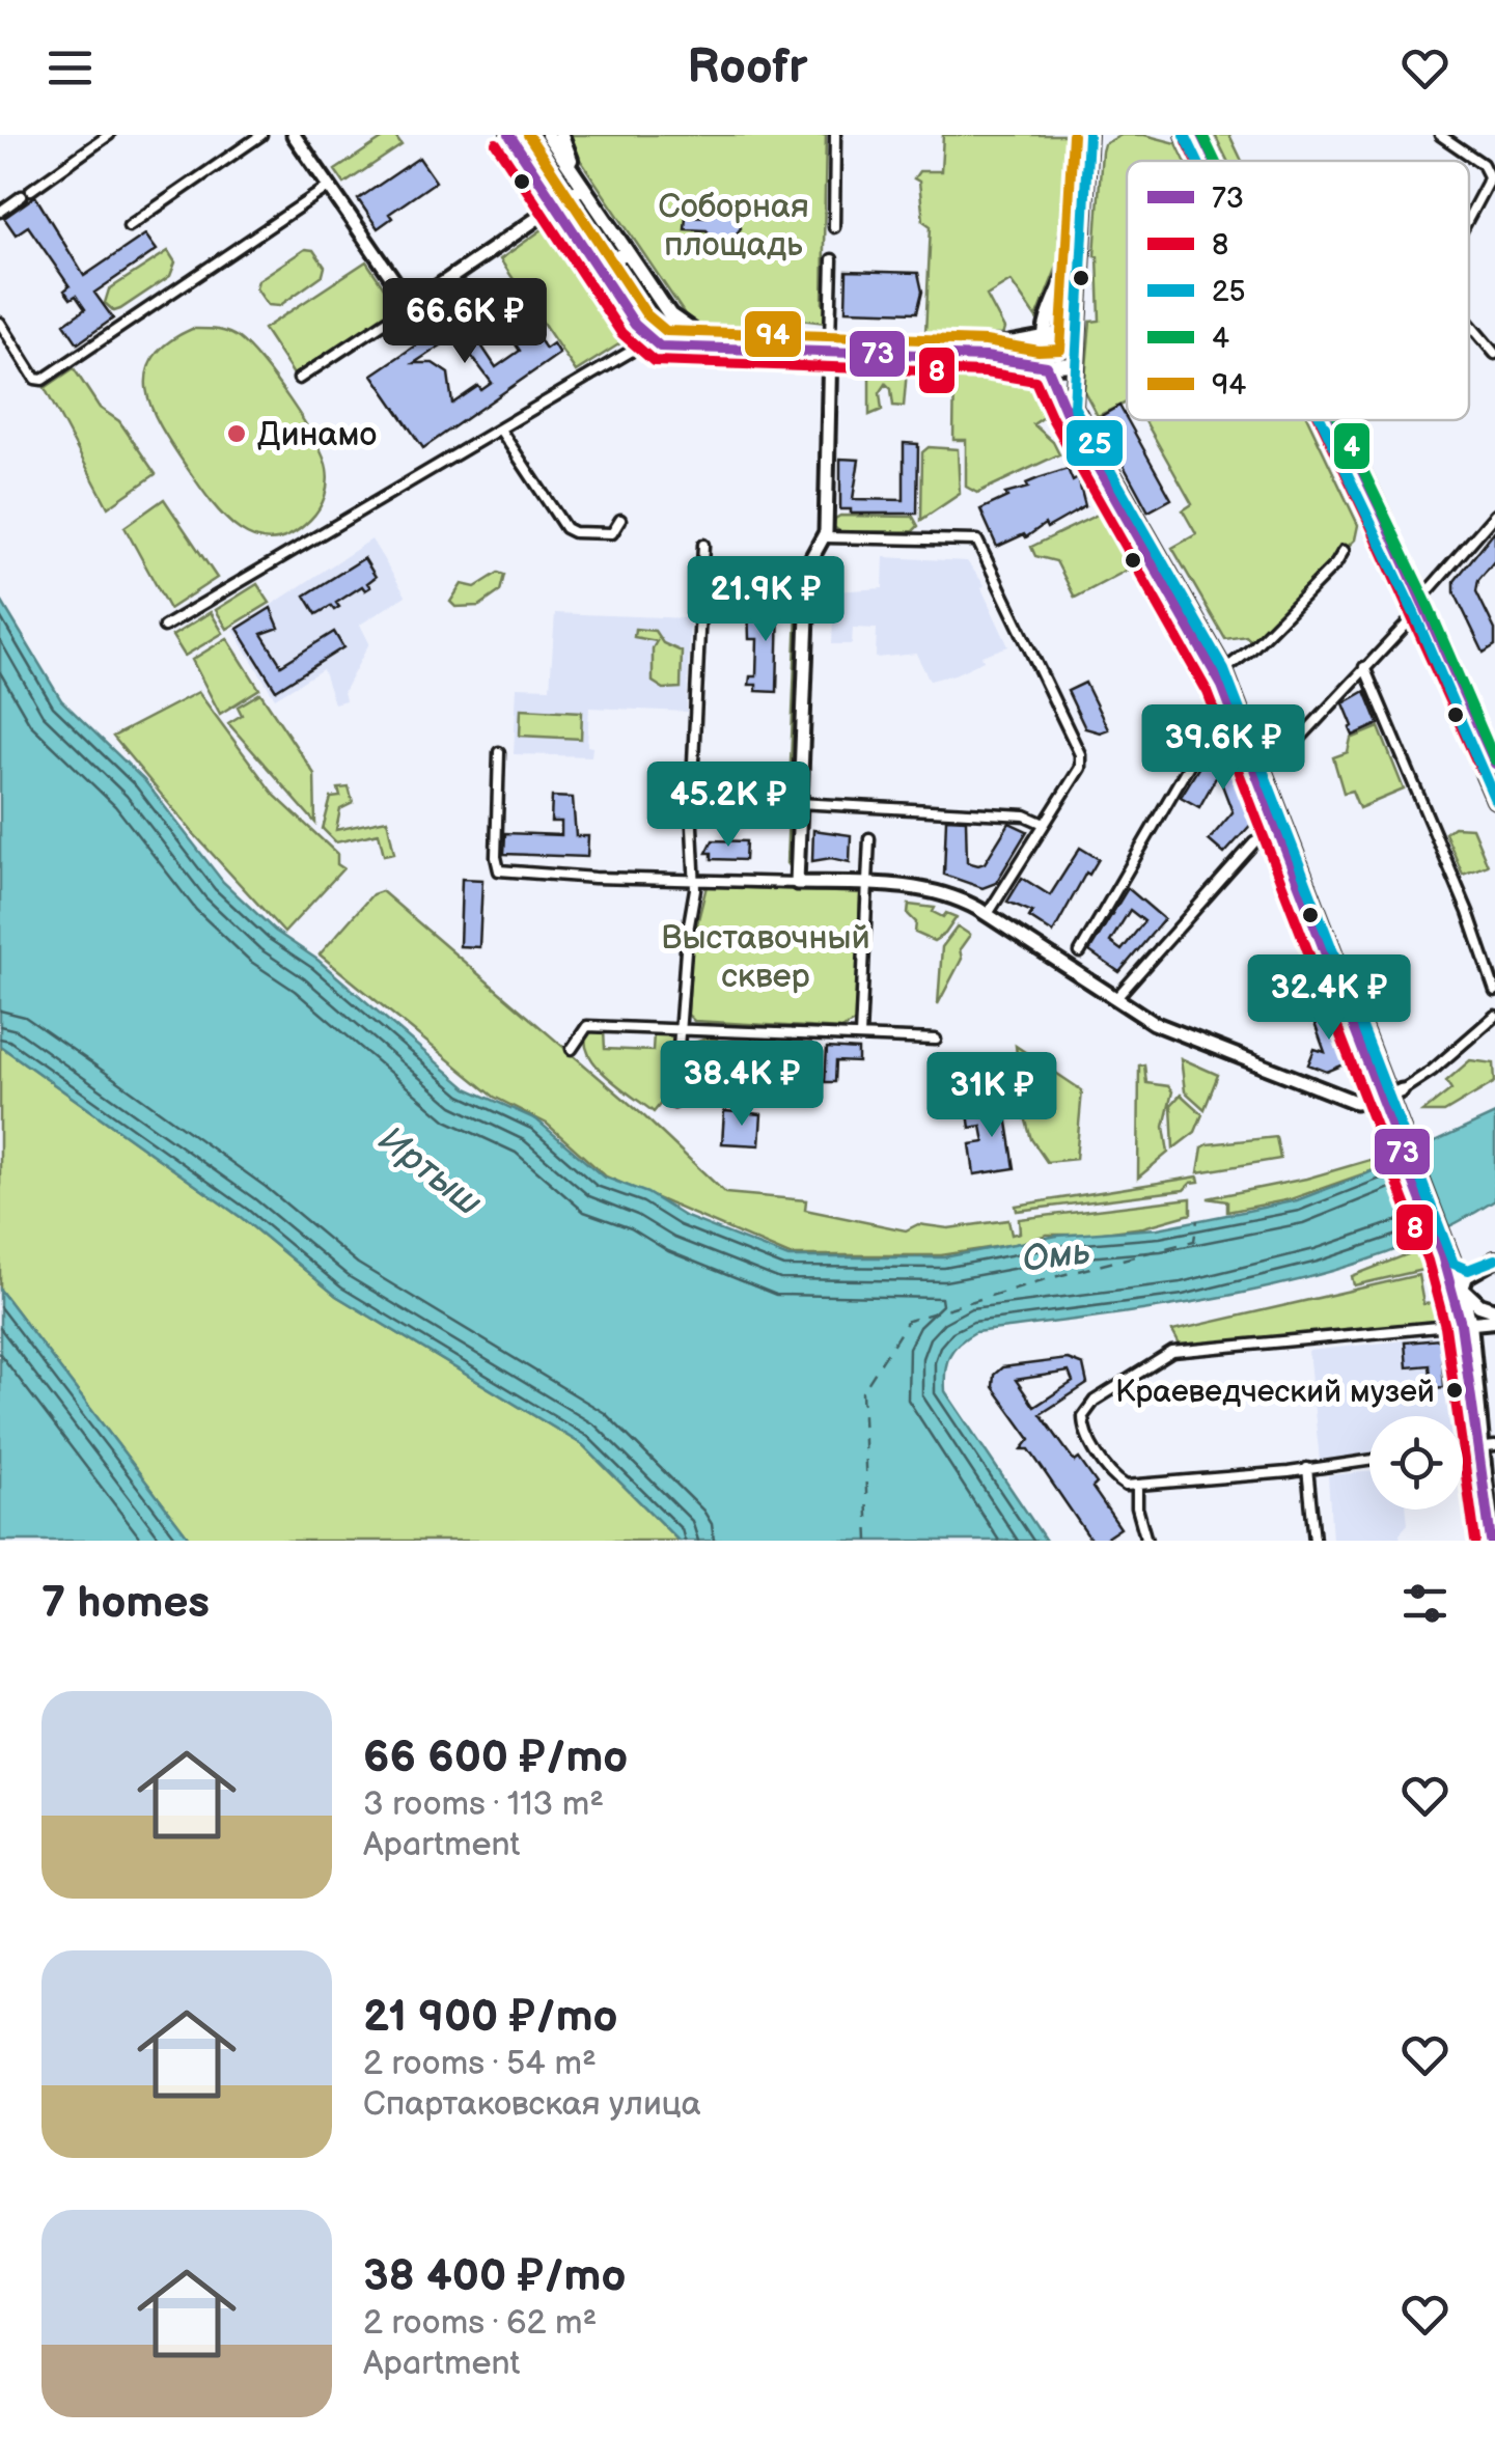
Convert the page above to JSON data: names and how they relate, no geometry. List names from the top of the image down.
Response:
{
  "water": ["Иртыш", "Омь"],
  "parks": ["Соборная площадь", "Выставочный сквер"],
  "places": ["Динамо", "Краеведческий музей"],
  "lines": [
    "transit line 73",
    "transit line 25",
    "transit line 4",
    "transit line 94",
    "transit line 8"
  ],
  "legend": [
    "73",
    "8",
    "25",
    "4",
    "94"
  ],
  "page": {
    "header": "Roofr",
    "price": [
      "66.6K ₽",
      "21.9K ₽",
      "39.6K ₽",
      "45.2K ₽",
      "32.4K ₽",
      "38.4K ₽",
      "31K ₽"
    ],
    "heading": "7 homes",
    "list": [
      {
        "name": "66 600 ₽/mo",
        "note": "3 rooms · 113 m² · Apartment"
      },
      {
        "name": "21 900 ₽/mo",
        "note": "2 rooms · 54 m² · Спартаковская улица"
      },
      {
        "name": "38 400 ₽/mo",
        "note": "2 rooms · 62 m² · Apartment"
      }
    ]
  }
}
